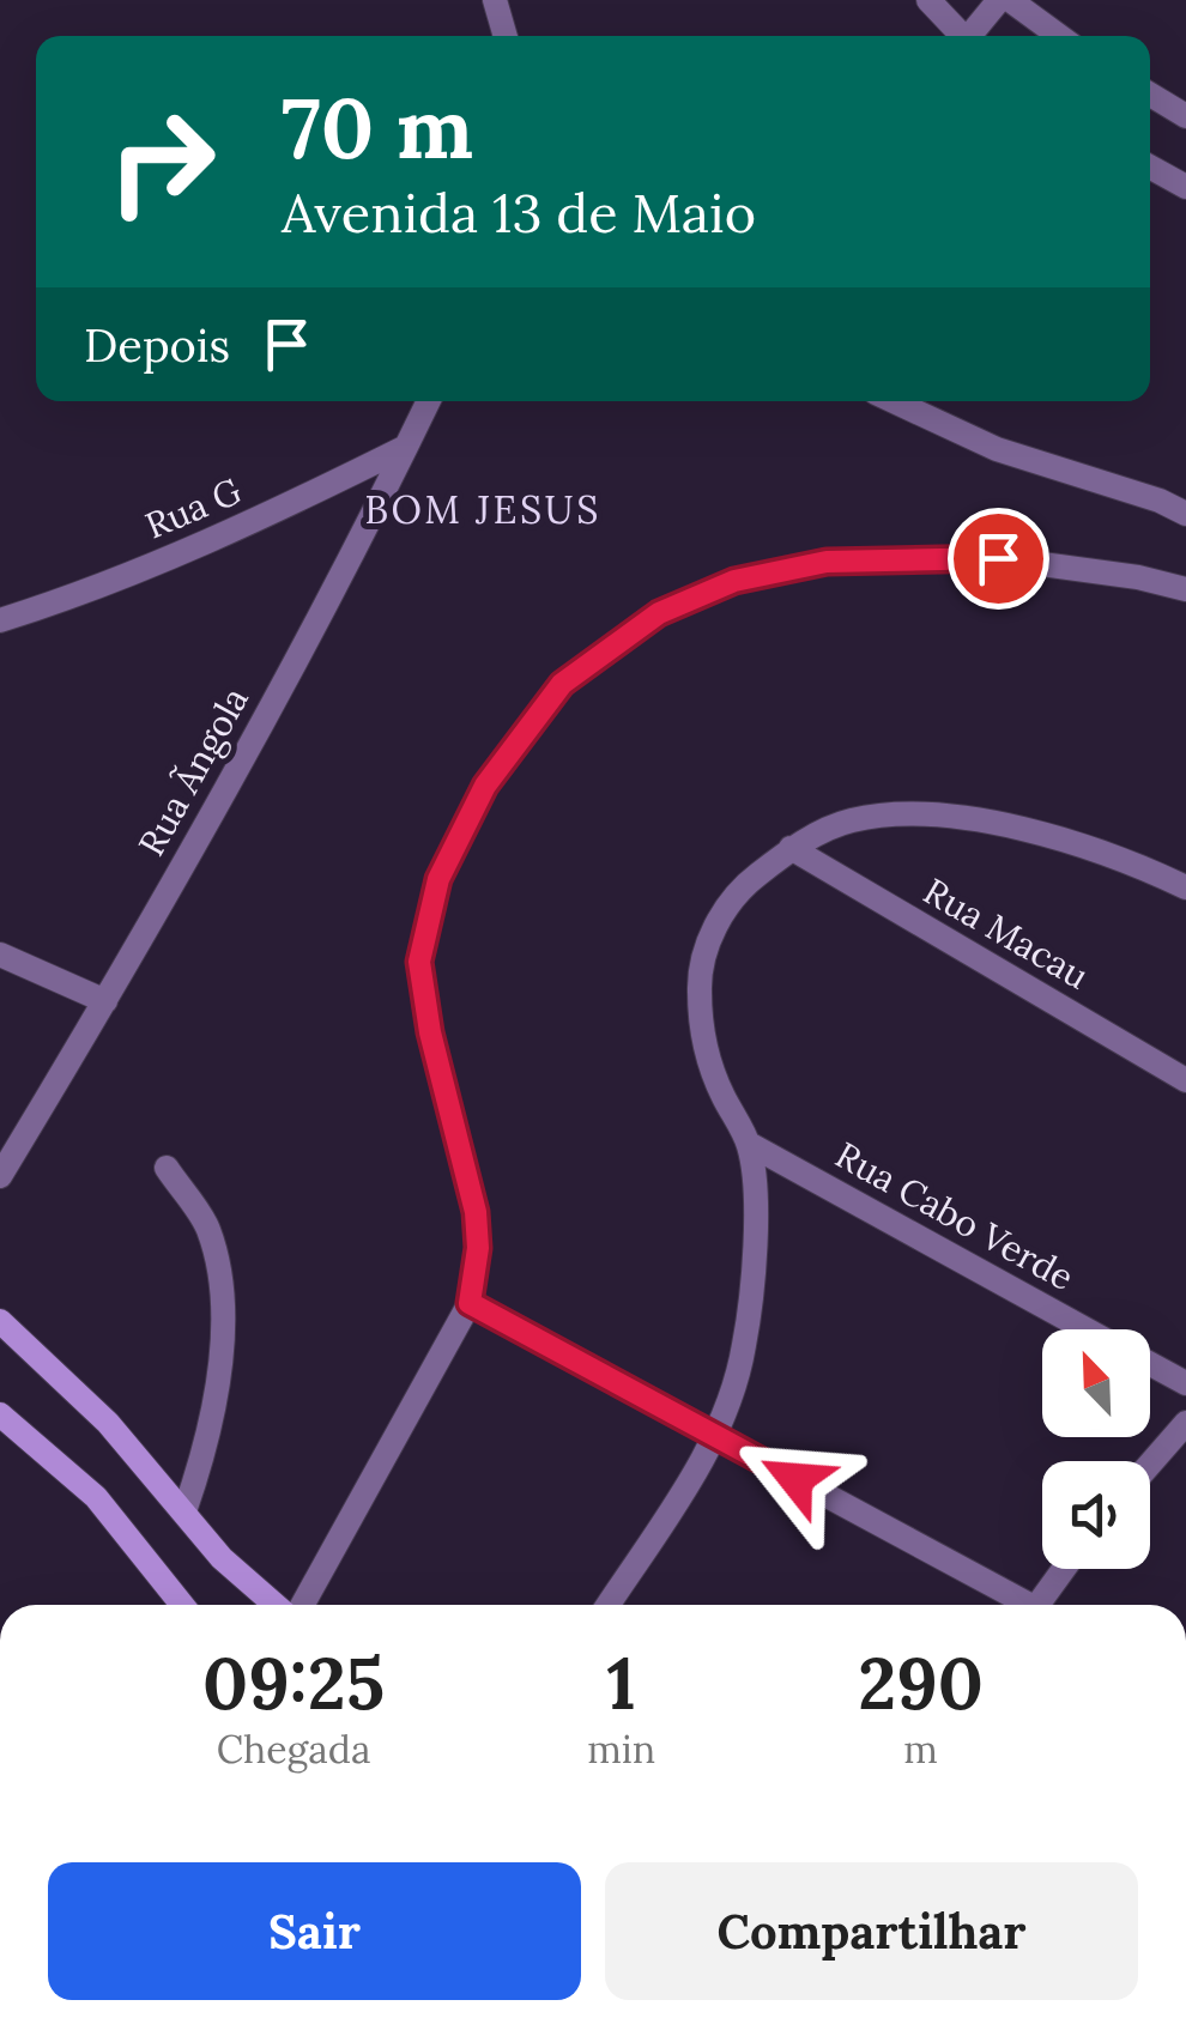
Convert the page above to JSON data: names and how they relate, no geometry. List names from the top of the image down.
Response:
{
  "streets": {
    "street": [
      "Rua G",
      "Rua Ãngola",
      "Rua Macau",
      "Rua Cabo Verde"
    ]
  },
  "crossings": [
    ["Rua G", "Rua Ãngola"]
  ],
  "districts": ["BOM JESUS"],
  "north": "top left",
  "page": {
    "turn": ["70 m", "Avenida 13 de Maio"],
    "then": "Depois",
    "eta": [
      "09:25",
      "Chegada",
      "1",
      "min",
      "290",
      "m"
    ],
    "buttons": ["Sair", "Compartilhar"]
  }
}
